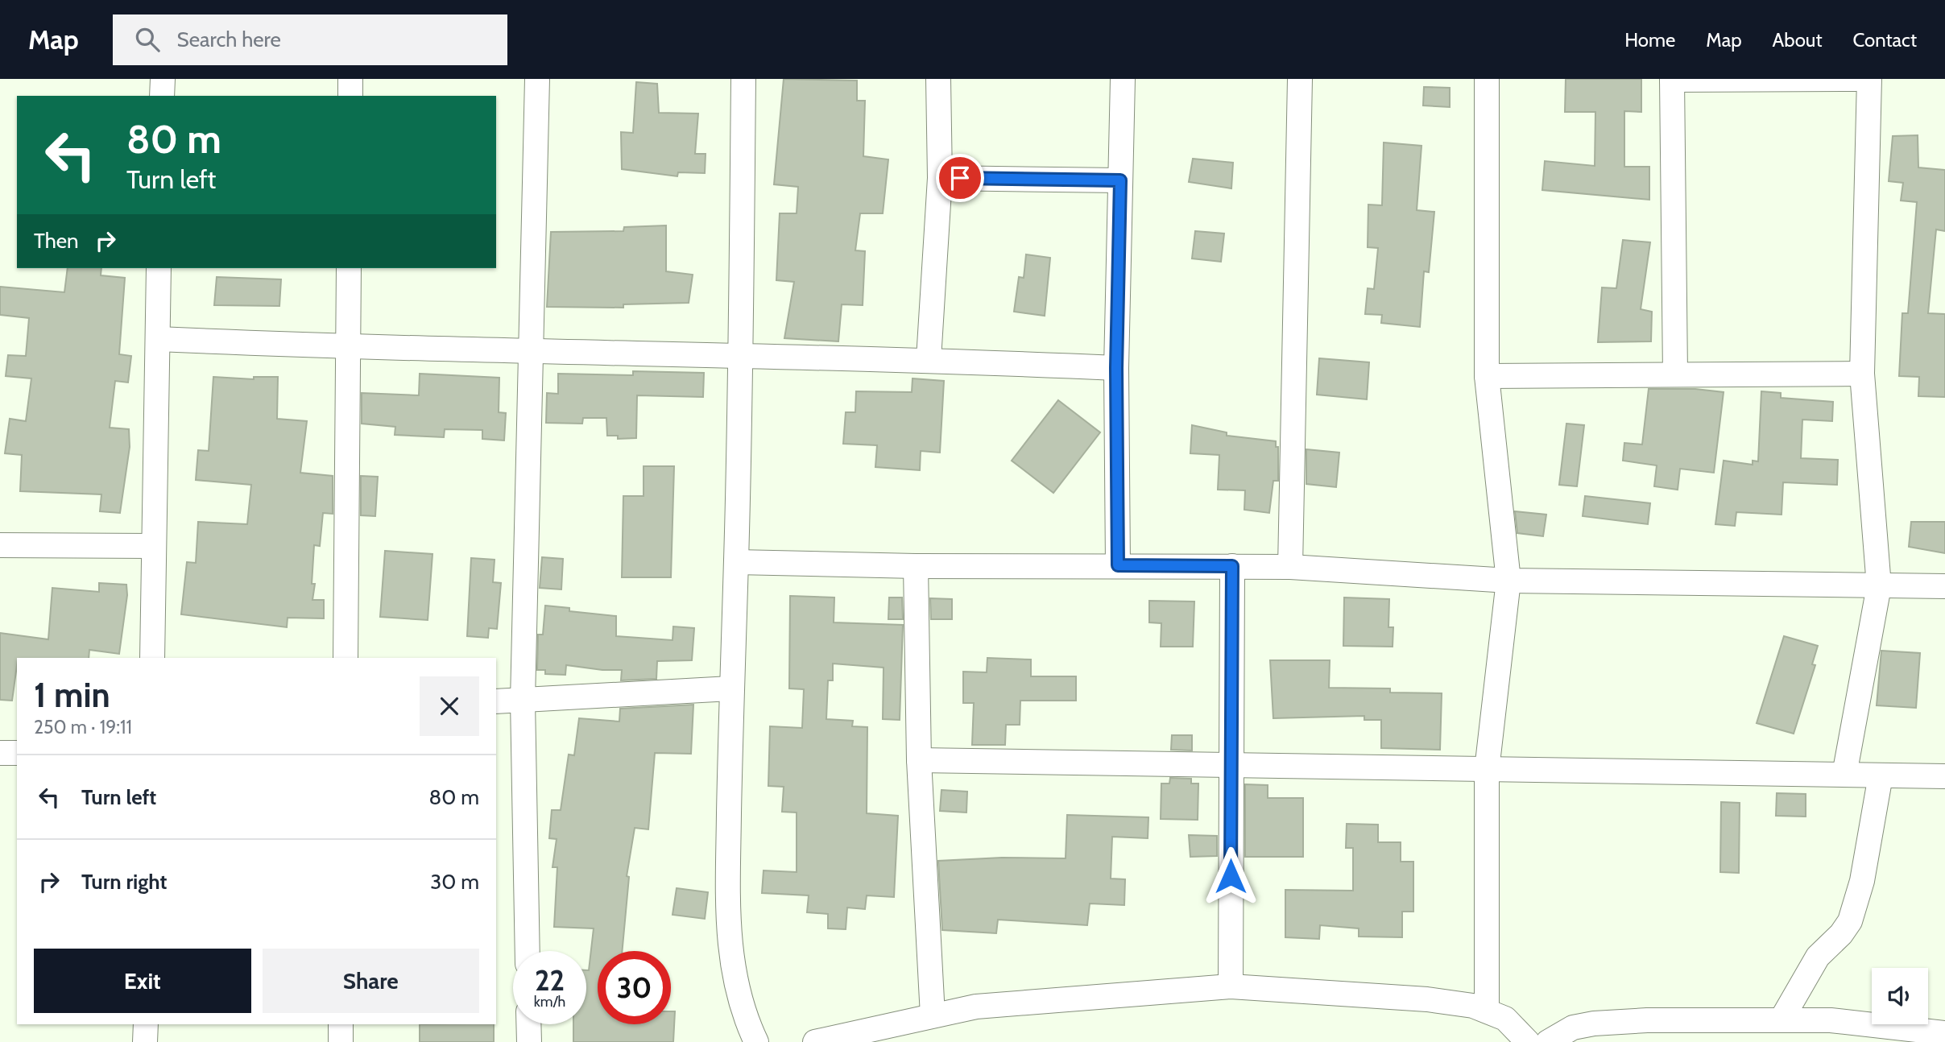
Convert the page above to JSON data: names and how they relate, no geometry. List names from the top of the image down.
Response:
{
  "page": {
    "header": "Map",
    "search": "Search here",
    "nav": [
      "Home",
      "Map",
      "About",
      "Contact"
    ],
    "turn": ["80 m", "Turn left"],
    "then": "Then",
    "heading": ["1 min", "250 m · 19:11"],
    "list": [
      {
        "name": "Turn left",
        "value": "80 m"
      },
      {
        "name": "Turn right",
        "value": "30 m"
      }
    ],
    "buttons": ["Exit", "Share"],
    "speed": "22 km/h",
    "limit": "30"
  }
}
